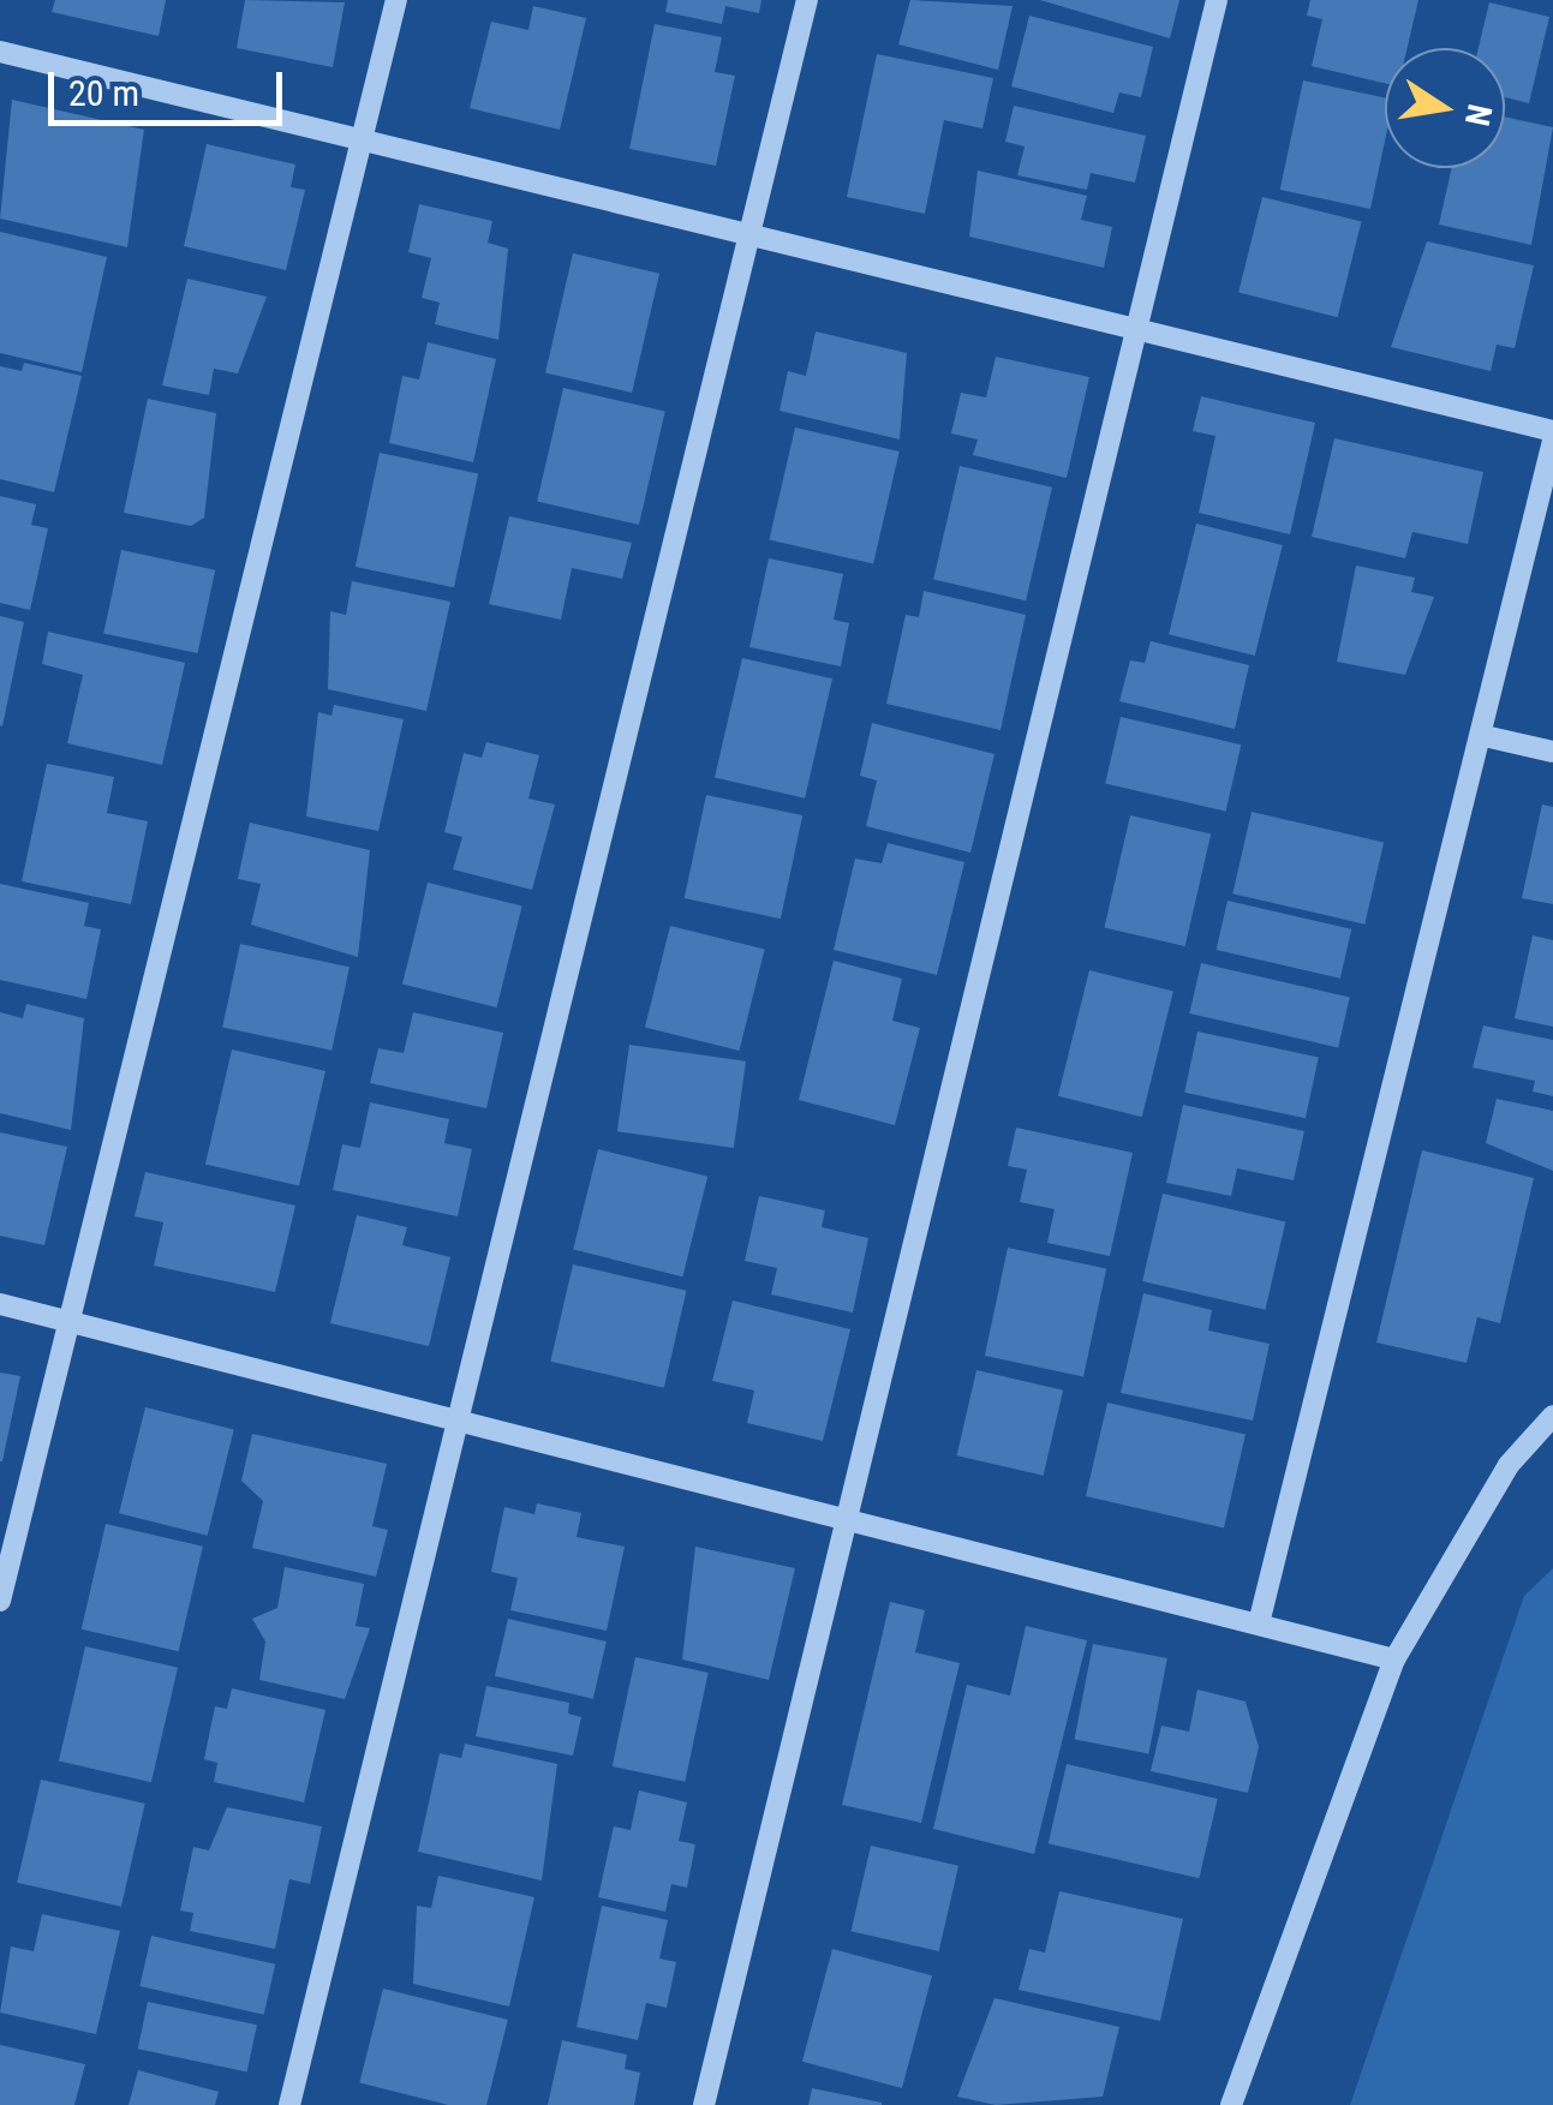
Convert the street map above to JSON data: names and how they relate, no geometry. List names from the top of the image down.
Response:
{
  "scale_bar": "20 m",
  "north": "right"
}
